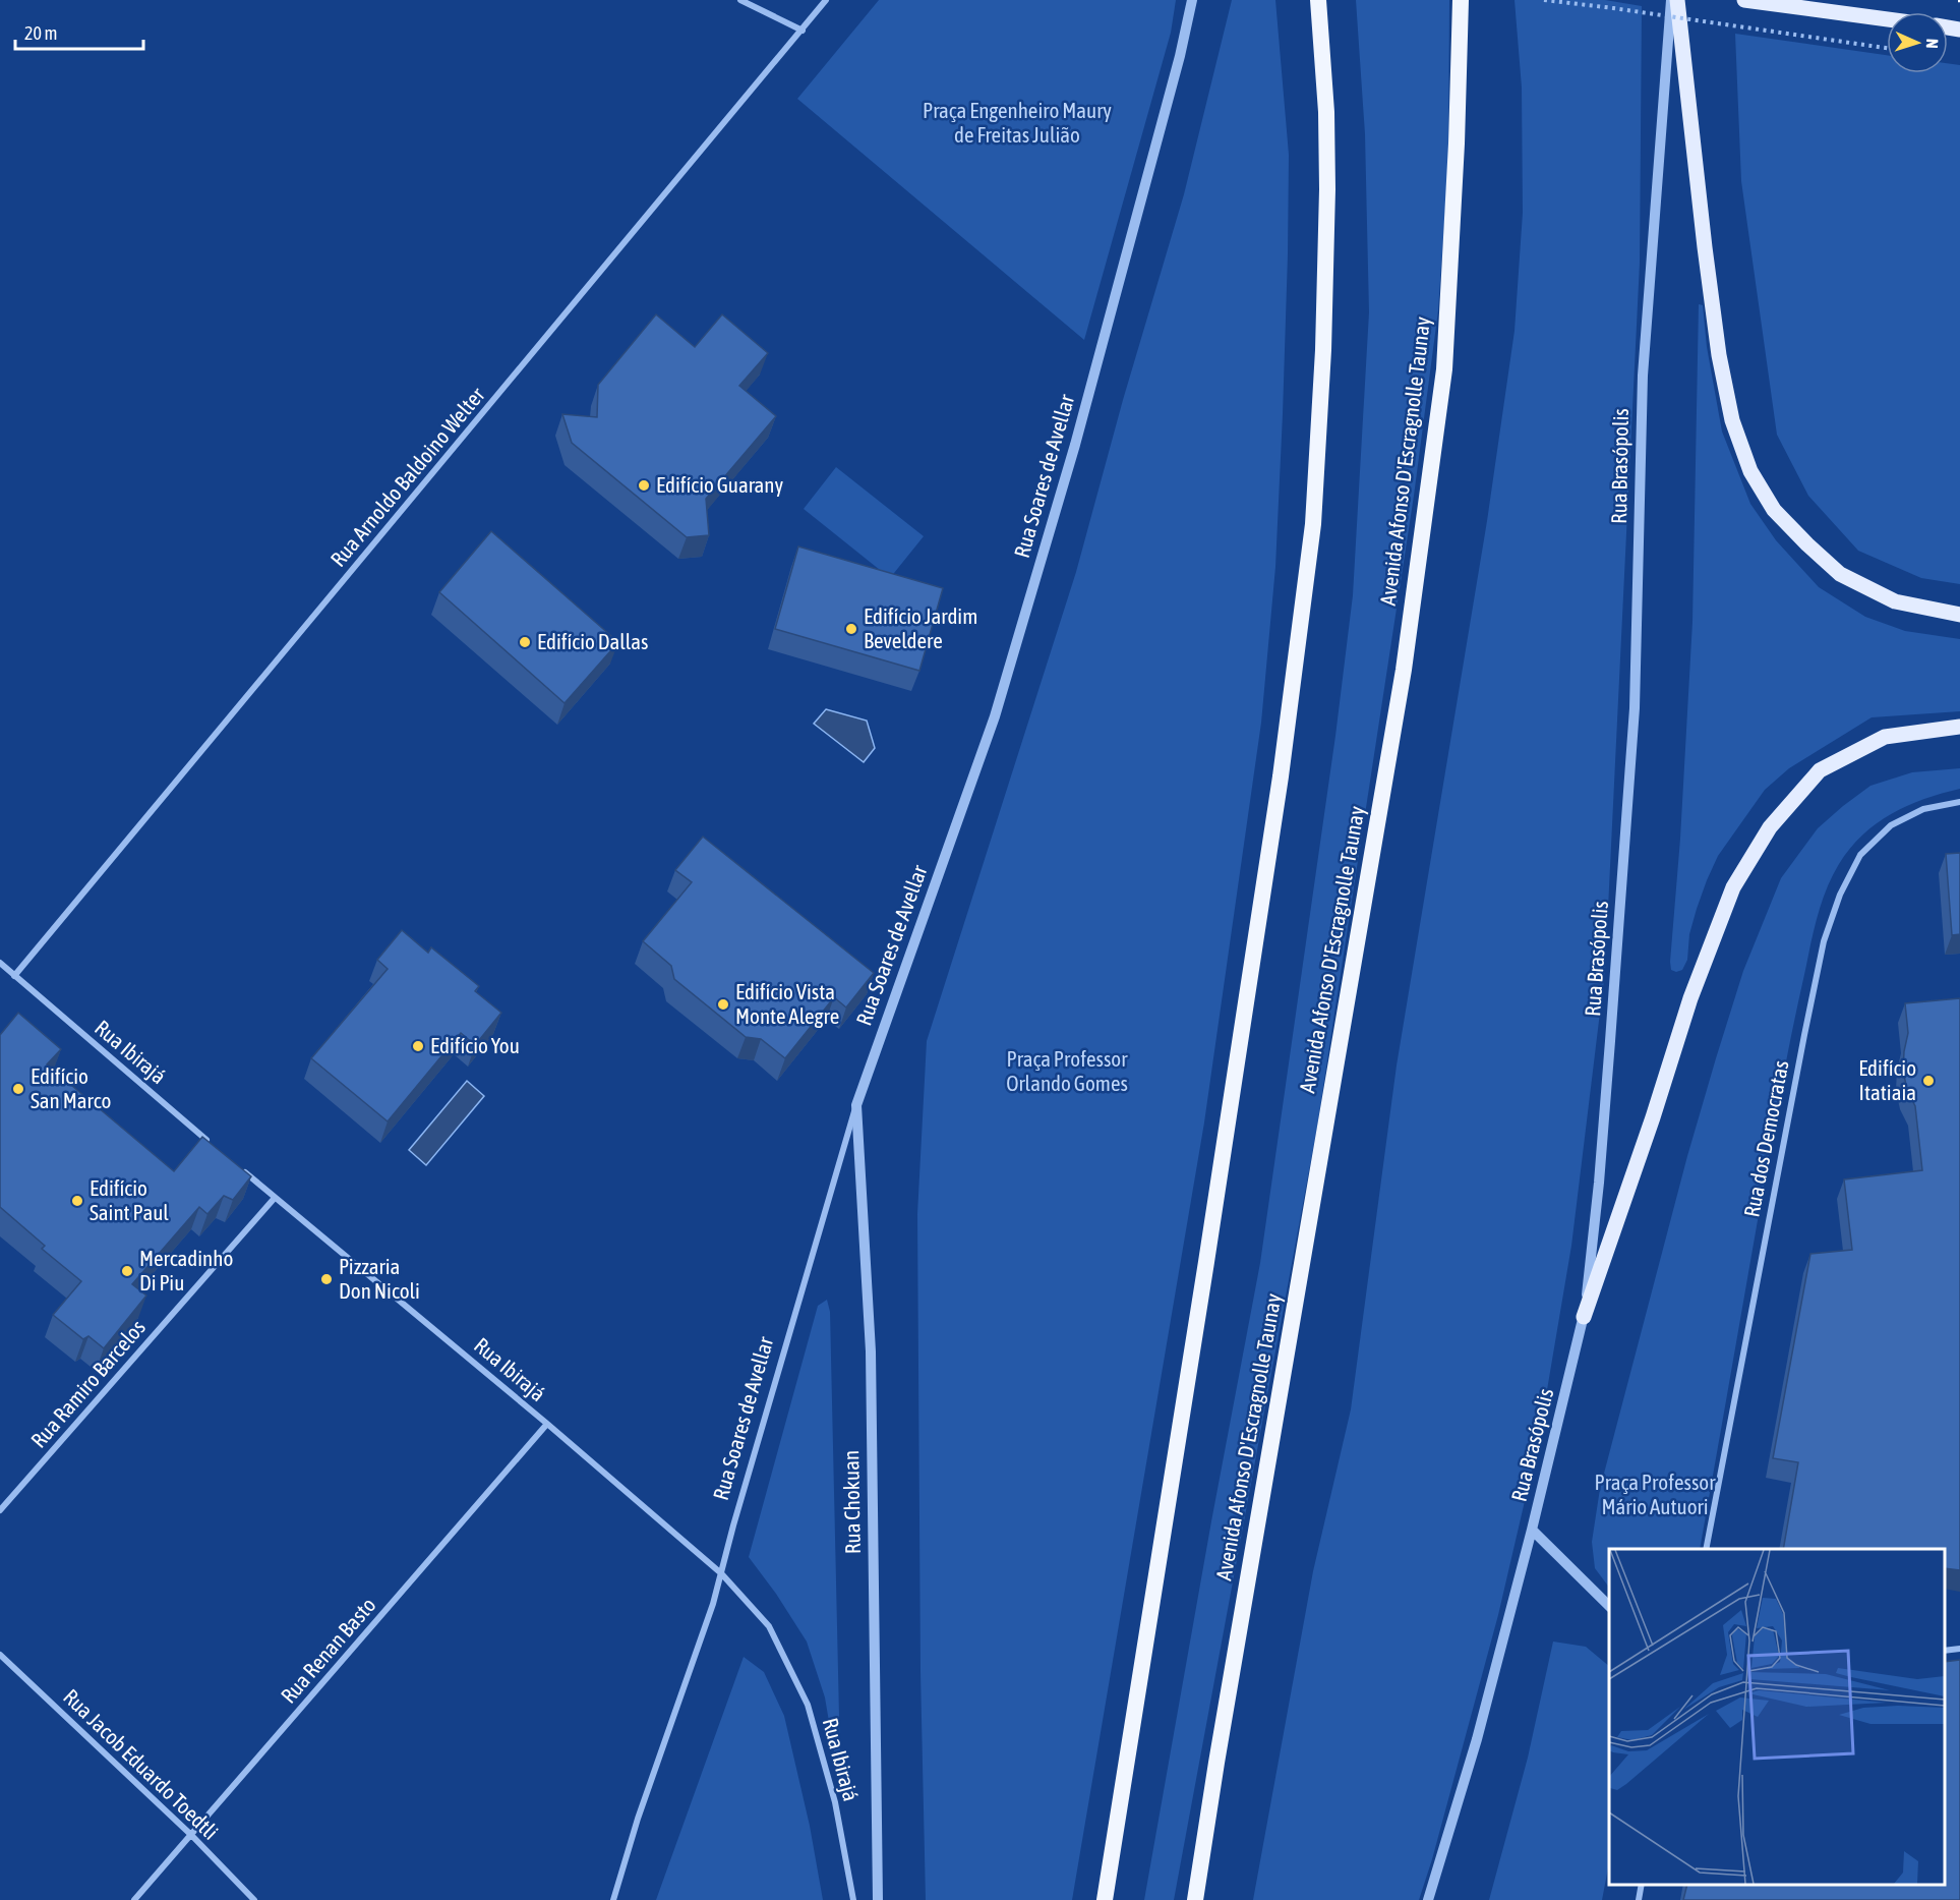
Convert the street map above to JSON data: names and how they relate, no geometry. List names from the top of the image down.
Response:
{
  "streets": {
    "highway": ["Avenida Afonso D'Escragnolle Taunay"],
    "street": [
      "Rua Brasópolis",
      "Rua Soares de Avellar",
      "Rua Arnoldo Baldoino Welter",
      "Rua Ibirajá",
      "Rua dos Democratas",
      "Rua Ramiro Barcelos",
      "Rua Chokuan",
      "Rua Renan Basto",
      "Rua Jacob Eduardo Toedtli"
    ]
  },
  "crossings": [
    ["Rua Soares de Avellar", "Rua Ibirajá"],
    ["Rua Soares de Avellar", "Rua Chokuan"],
    ["Rua Arnoldo Baldoino Welter", "Rua Ibirajá"],
    ["Rua Ibirajá", "Rua Ramiro Barcelos"],
    ["Rua Ibirajá", "Rua Renan Basto"],
    ["Rua Renan Basto", "Rua Jacob Eduardo Toedtli"]
  ],
  "parks": ["Praça Engenheiro Maury de Freitas Julião", "Praça Professor Orlando Gomes", "Praça Professor Mário Autuori"],
  "places": [
    "Edifício Guarany",
    "Edifício Jardim Beveldere",
    "Edifício Dallas",
    "Edifício Vista Monte Alegre",
    "Edifício You",
    "Edifício Itatiaia",
    "Edifício San Marco",
    "Edifício Saint Paul",
    "Mercadinho Di Piu",
    "Pizzaria Don Nicoli"
  ],
  "scale_bar": "20 m",
  "north": "right"
}
